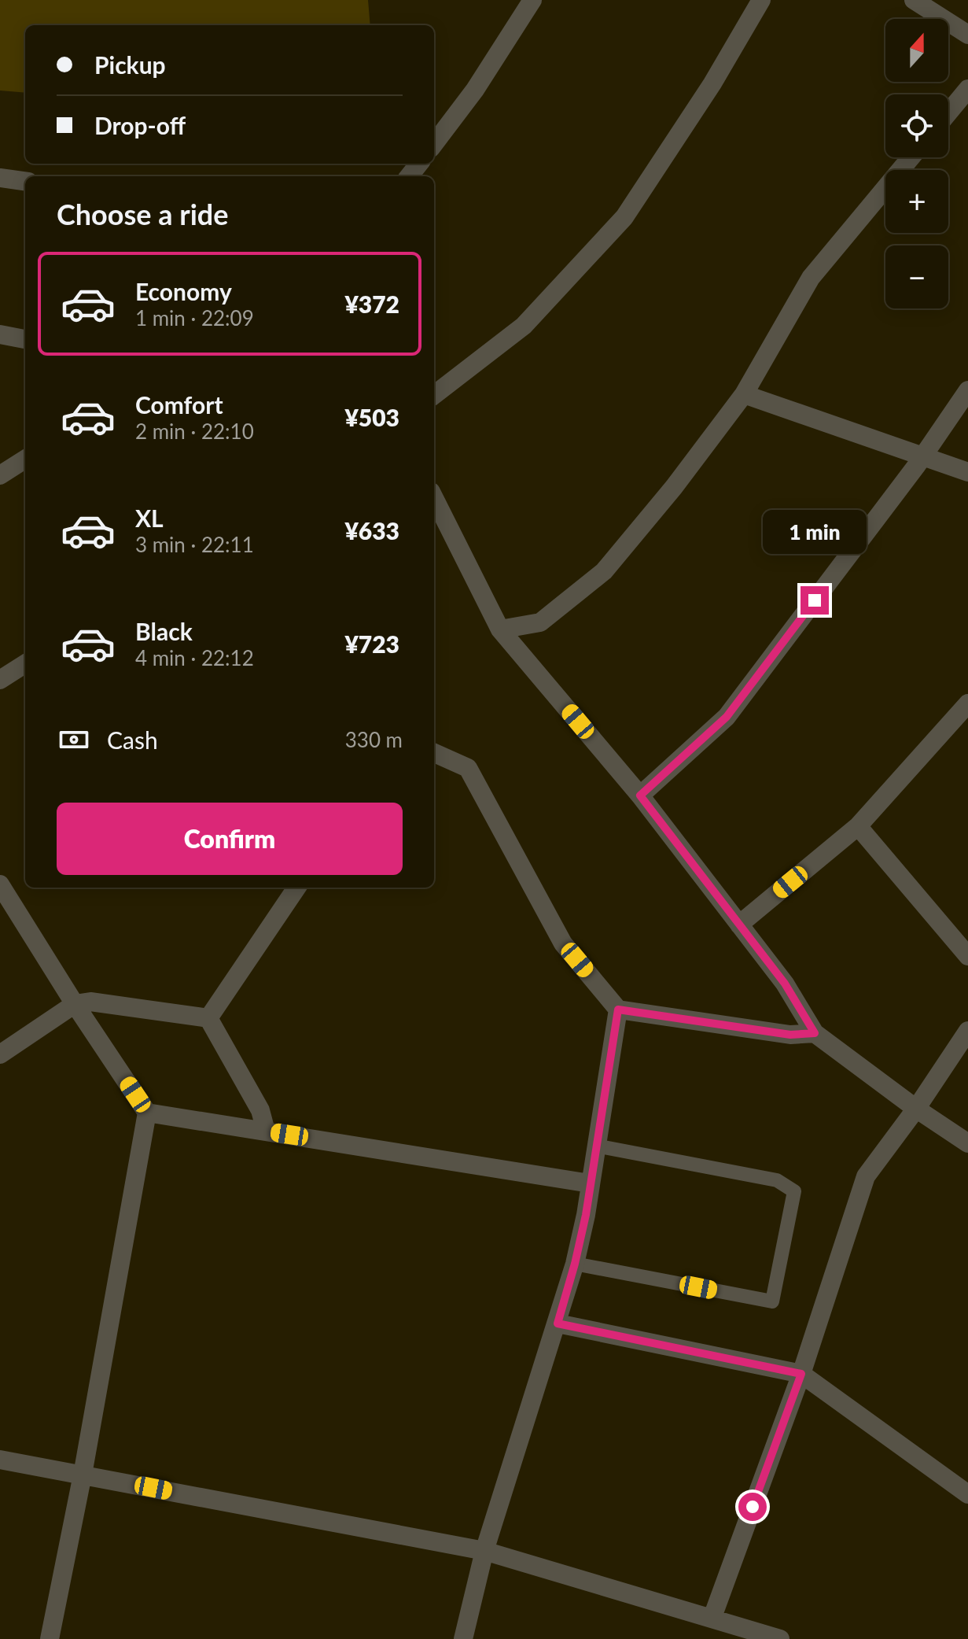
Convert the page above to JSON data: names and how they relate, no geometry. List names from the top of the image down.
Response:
{
  "north": "top",
  "page": {
    "map_buttons": ["+", "−"],
    "banner": ["Pickup", "Drop-off"],
    "heading": "Choose a ride",
    "list": [
      {
        "name": "Economy",
        "note": "1 min · 22:09",
        "value": "¥372"
      },
      {
        "name": "Comfort",
        "note": "2 min · 22:10",
        "value": "¥503"
      },
      {
        "name": "XL",
        "note": "3 min · 22:11",
        "value": "¥633"
      },
      {
        "name": "Black",
        "note": "4 min · 22:12",
        "value": "¥723"
      }
    ],
    "bubble": "1 min",
    "pay": ["Cash", "330 m"],
    "buttons": "Confirm"
  }
}
